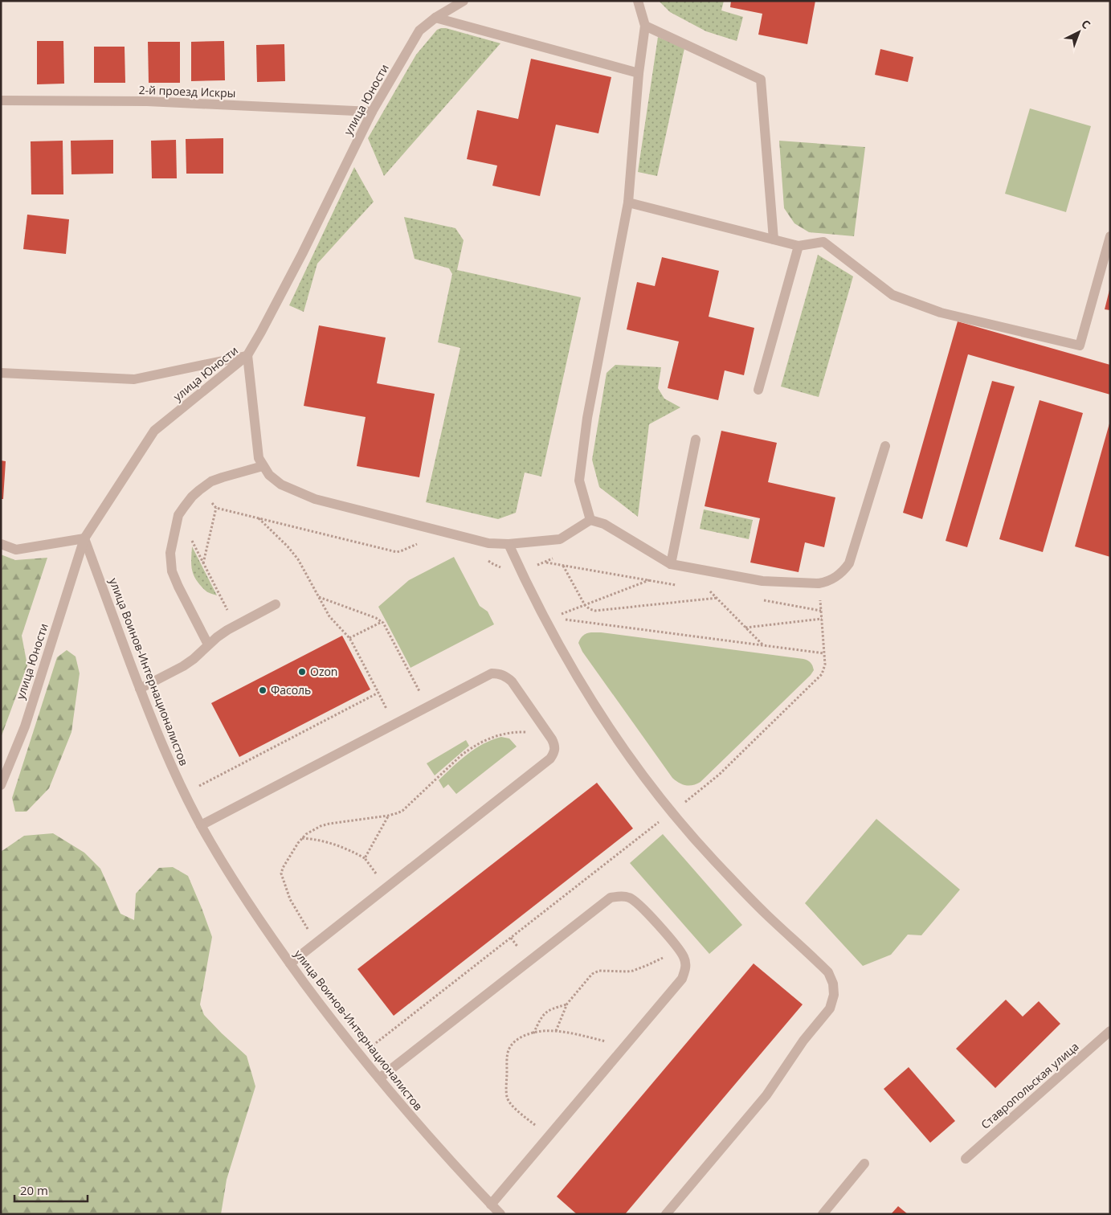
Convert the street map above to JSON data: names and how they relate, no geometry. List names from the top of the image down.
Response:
{
  "streets": {
    "street": [
      "2-й проезд Искры",
      "улица Юности",
      "улица Воинов-Интернационалистов",
      "Ставропольская улица"
    ]
  },
  "crossings": [
    ["2-й проезд Искры", "улица Юности"],
    ["улица Юности", "улица Воинов-Интернационалистов"]
  ],
  "places": ["Ozon", "Фасоль"],
  "scale_bar": "20 m",
  "north": "top right"
}
